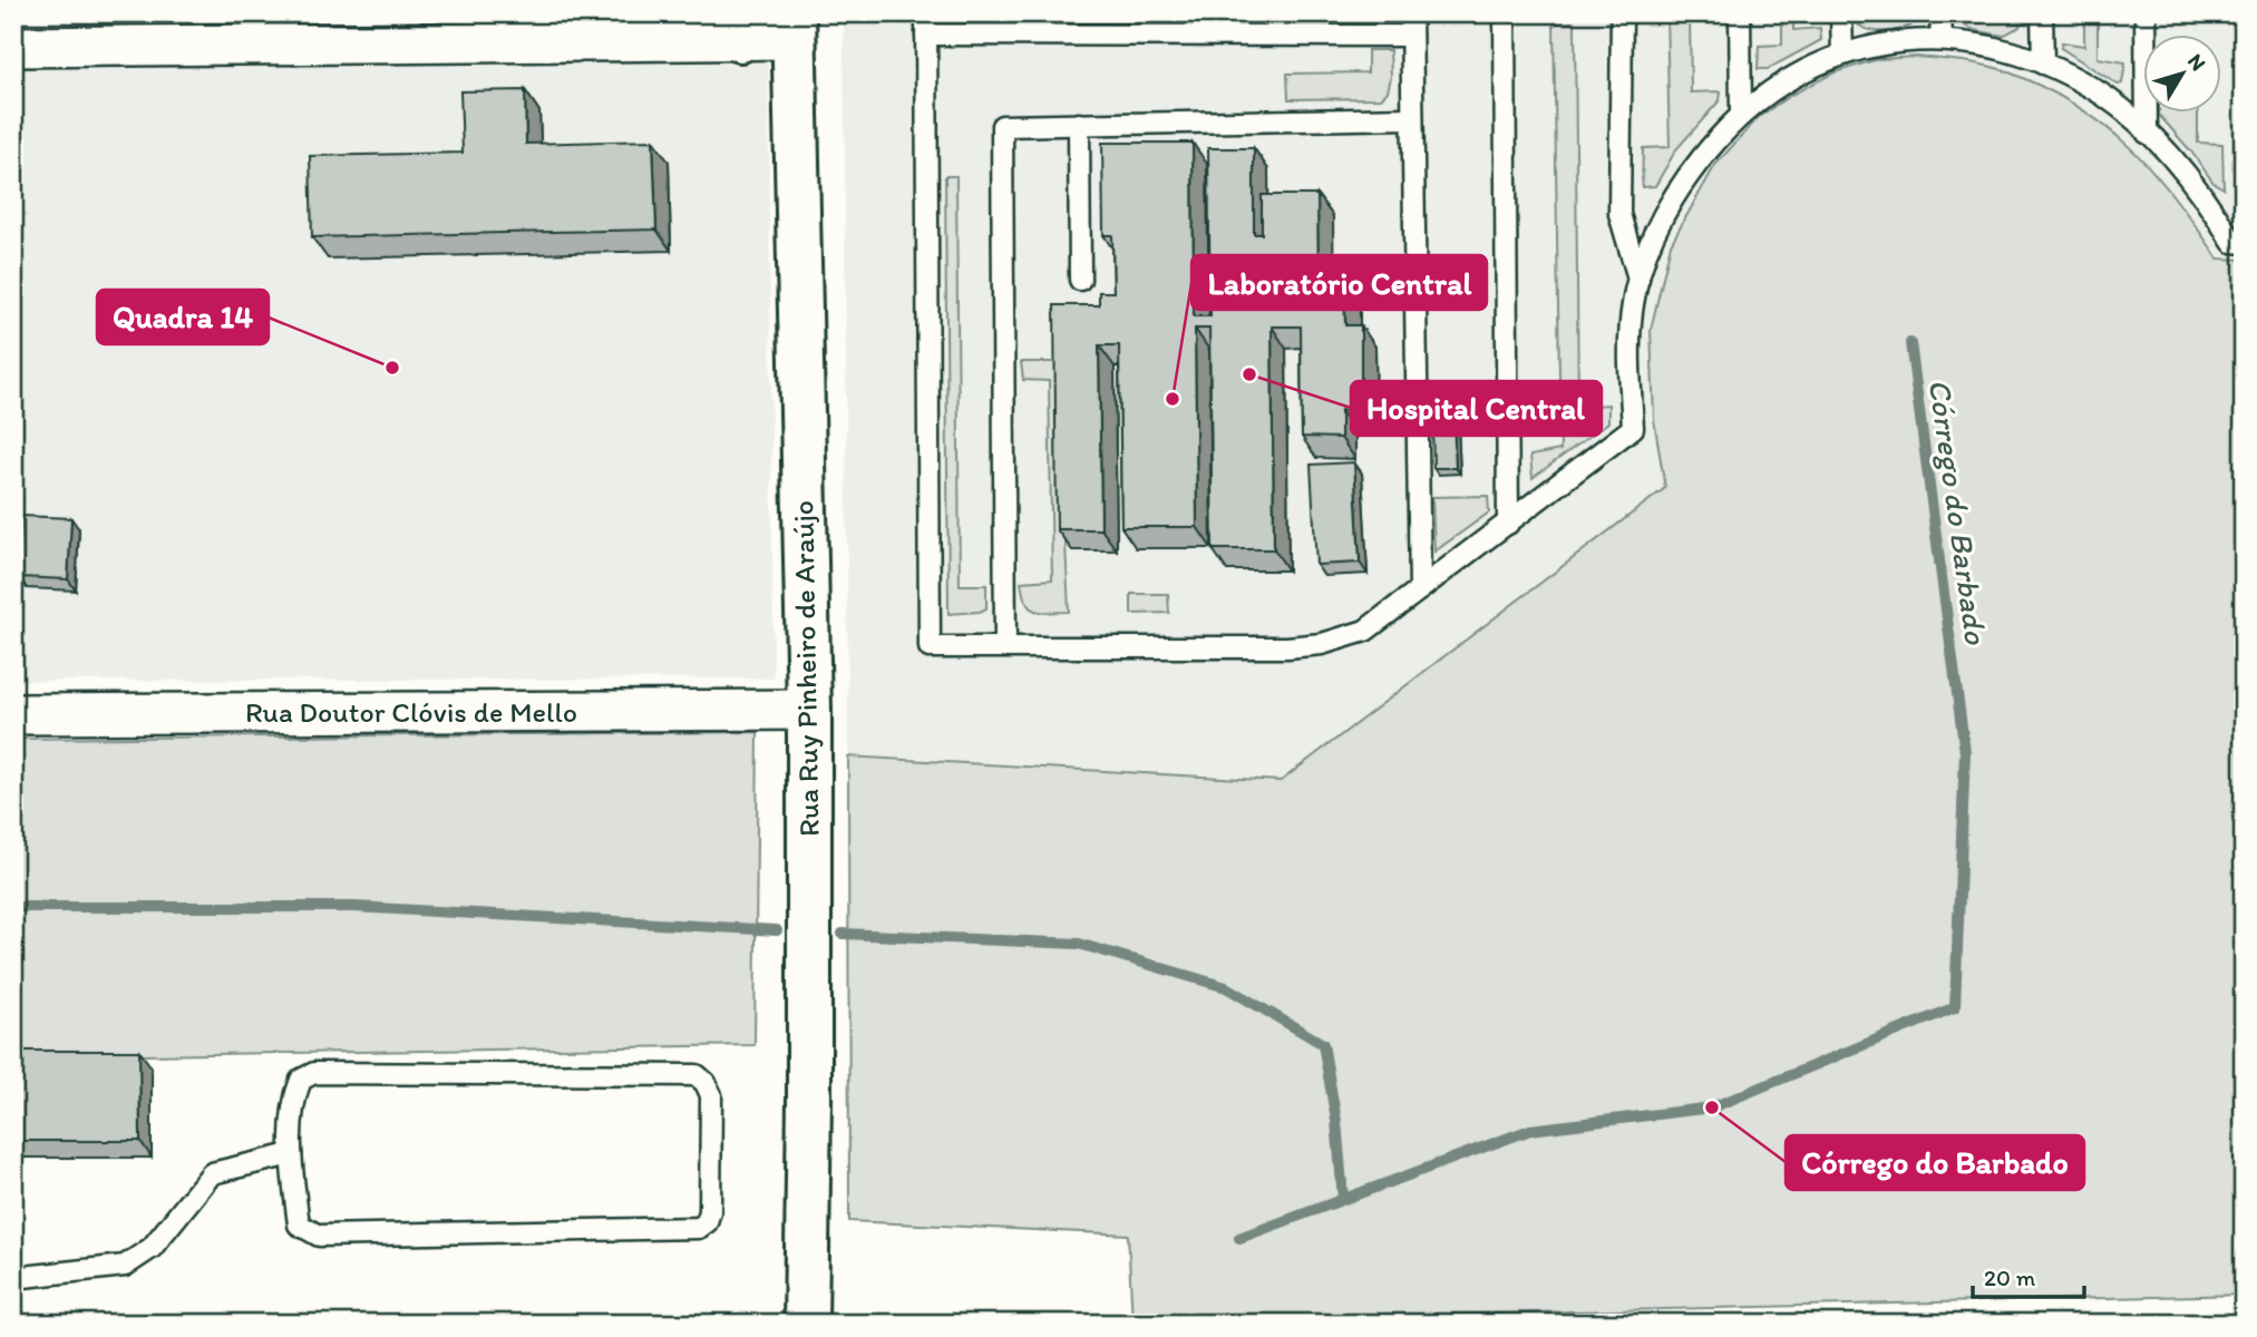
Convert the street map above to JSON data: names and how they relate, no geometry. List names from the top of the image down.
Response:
{
  "streets": {
    "street": ["Rua Ruy Pinheiro de Araújo", "Rua Doutor Clóvis de Mello"]
  },
  "crossings": [
    ["Rua Ruy Pinheiro de Araújo", "Rua Doutor Clóvis de Mello"]
  ],
  "water": ["Córrego do Barbado"],
  "places": [
    "Quadra 14",
    "Hospital Central",
    "Laboratório Central",
    "Córrego do Barbado"
  ],
  "scale_bar": "20 m",
  "north": "top right"
}
